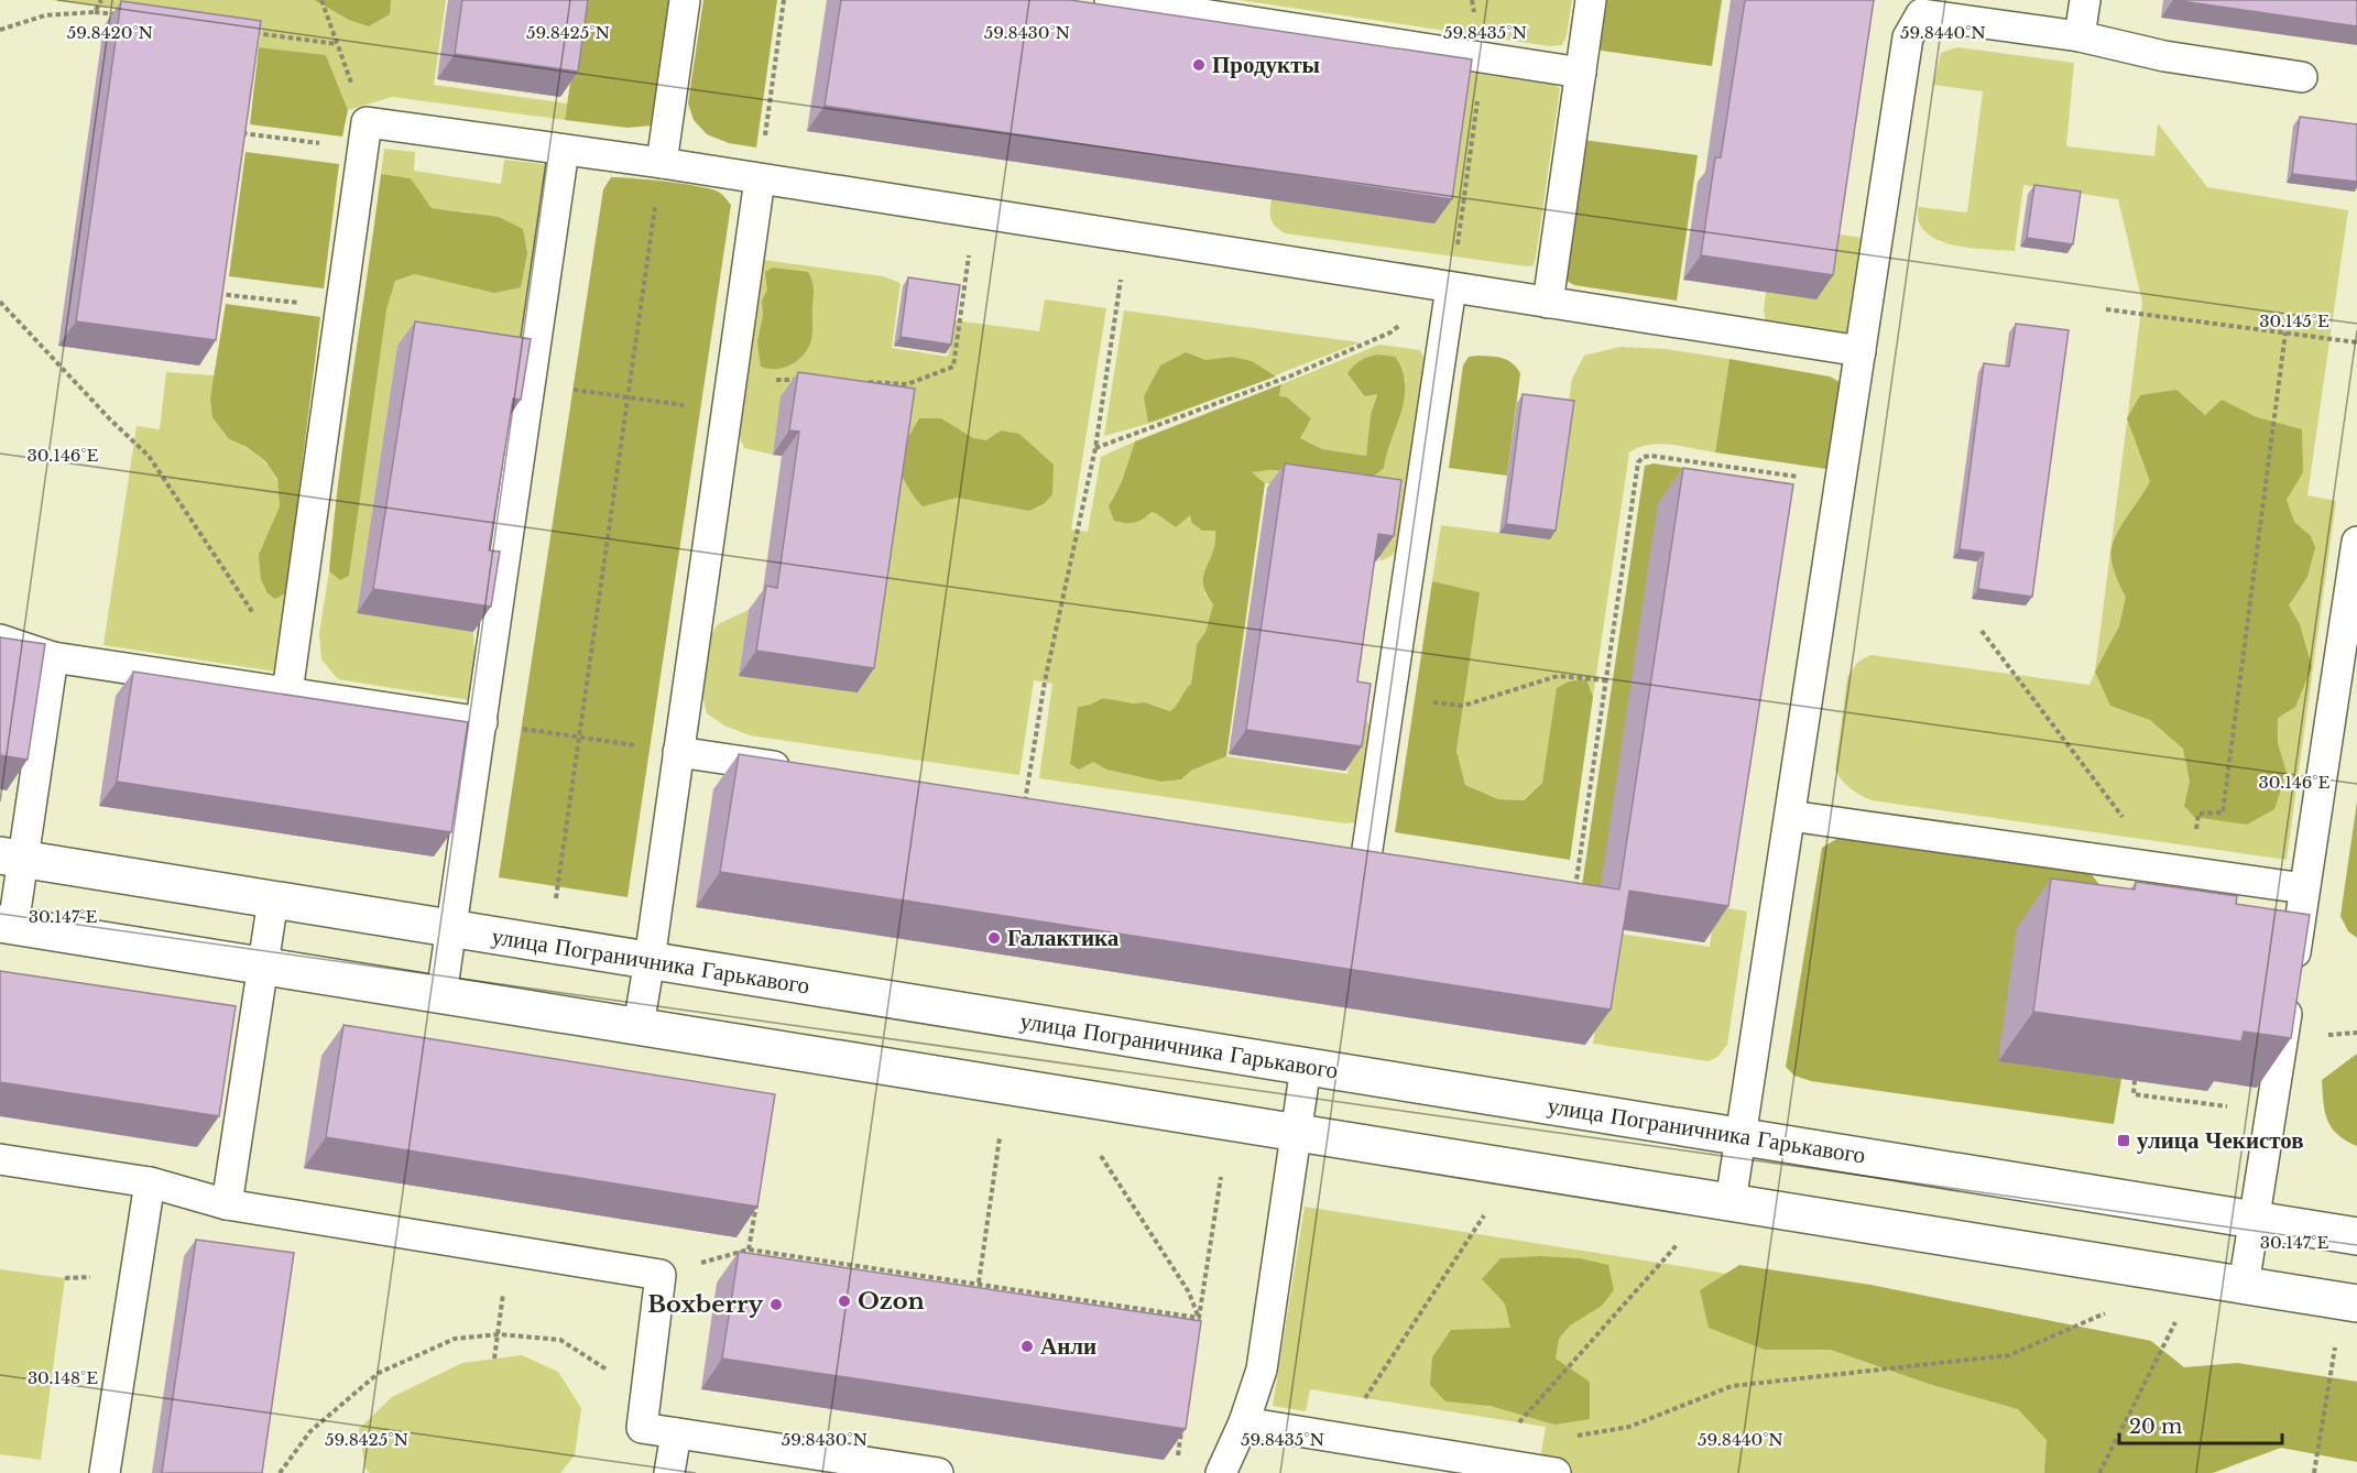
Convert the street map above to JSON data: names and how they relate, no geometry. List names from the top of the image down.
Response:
{
  "streets": {
    "street": ["улица Пограничника Гарькавого"]
  },
  "places": {
    "other": [
      "Продукты",
      "Галактика",
      "Ozon",
      "Boxberry",
      "Анли"
    ],
    "transit": ["улица Чекистов"]
  },
  "scale_bar": "20 m",
  "coordinates": [
    "59.8420°N",
    "59.8425°N",
    "59.8430°N",
    "59.8435°N",
    "59.8440°N",
    "30.145°E",
    "30.146°E",
    "30.147°E",
    "30.148°E"
  ]
}
